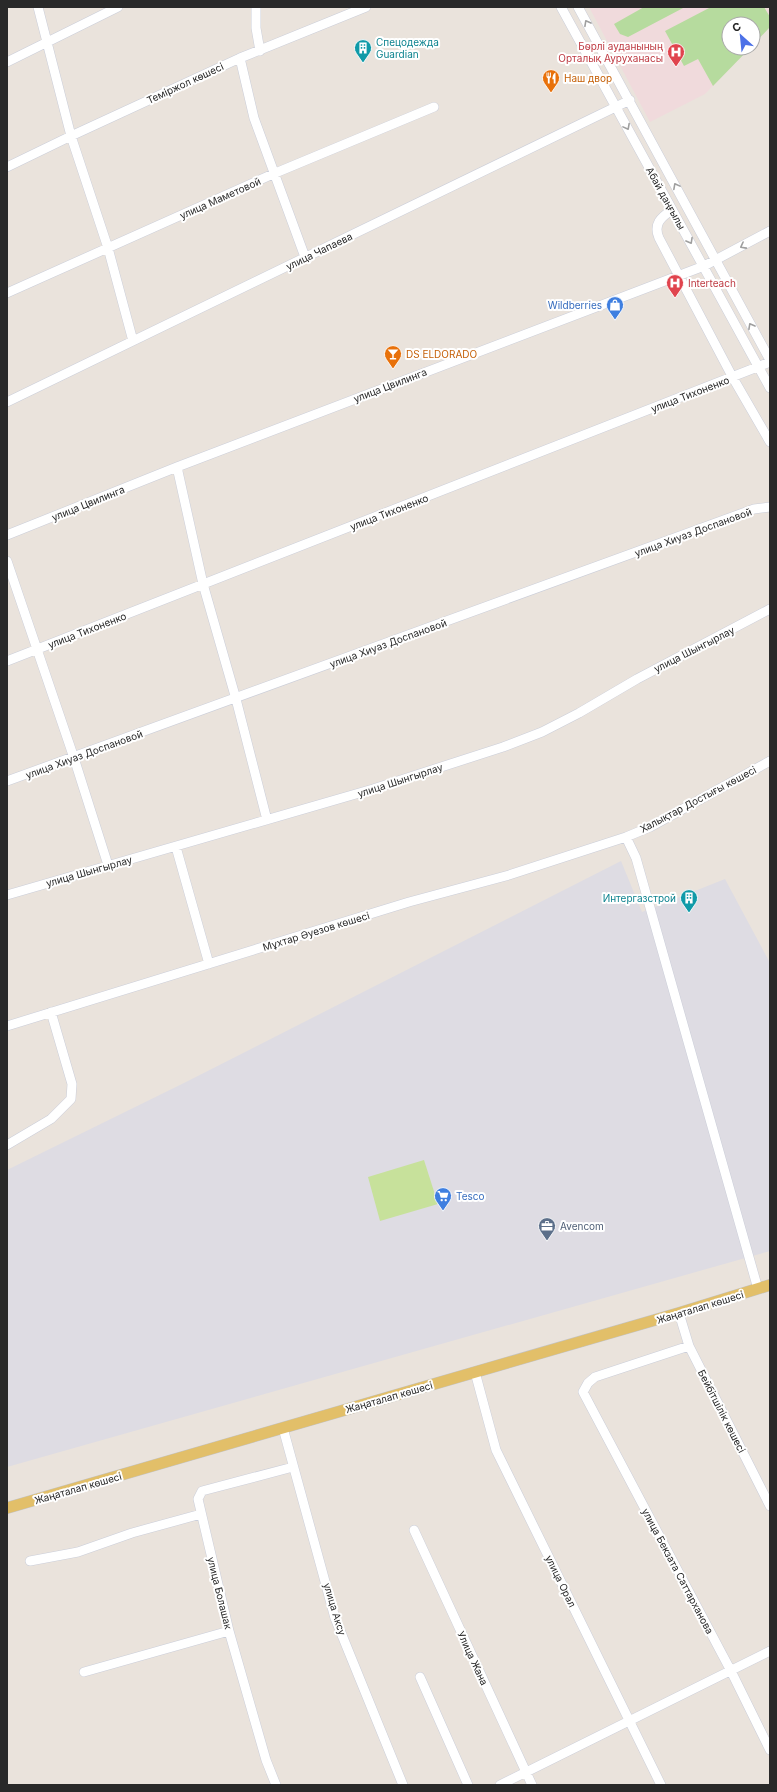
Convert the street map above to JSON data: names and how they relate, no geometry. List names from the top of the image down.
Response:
{
  "streets": {
    "main road": ["Жаңаталап көшесі"],
    "street": [
      "Теміржол көшесі",
      "улица Маметовой",
      "Абай даңғылы",
      "улица Чапаева",
      "улица Цвилинга",
      "улица Тихоненко",
      "улица Хиуаз Доспановой",
      "улица Шынгырлау",
      "Халықтар Достығы көшесі",
      "Мұхтар Әуезов көшесі",
      "Бейбітшілік көшесі",
      "улица Бекзата Саттарханова",
      "улица Орал",
      "улица Болашак",
      "улица Аксу",
      "Улица Жана"
    ]
  },
  "crossings": [
    ["Абай даңғылы", "улица Чапаева"],
    ["Абай даңғылы", "улица Цвилинга"],
    ["Абай даңғылы", "улица Тихоненко"],
    ["Халықтар Достығы көшесі", "Мұхтар Әуезов көшесі"],
    ["Жаңаталап көшесі", "Бейбітшілік көшесі"],
    ["Жаңаталап көшесі", "улица Орал"],
    ["Жаңаталап көшесі", "улица Аксу"],
    ["Бейбітшілік көшесі", "улица Бекзата Саттарханова"],
    ["улица Болашак", "улица Аксу"]
  ],
  "places": {
    "building": ["Спецодежда Guardian", "Интергазстрой"],
    "hospital": ["Бөрлі ауданының Орталық Ауруханасы", "Interteach"],
    "restaurant": ["Наш двор"],
    "shop": ["Wildberries"],
    "bar": ["DS ELDORADO"],
    "supermarket": ["Tesco"],
    "office": ["Avencom"]
  },
  "north": "top left"
}
